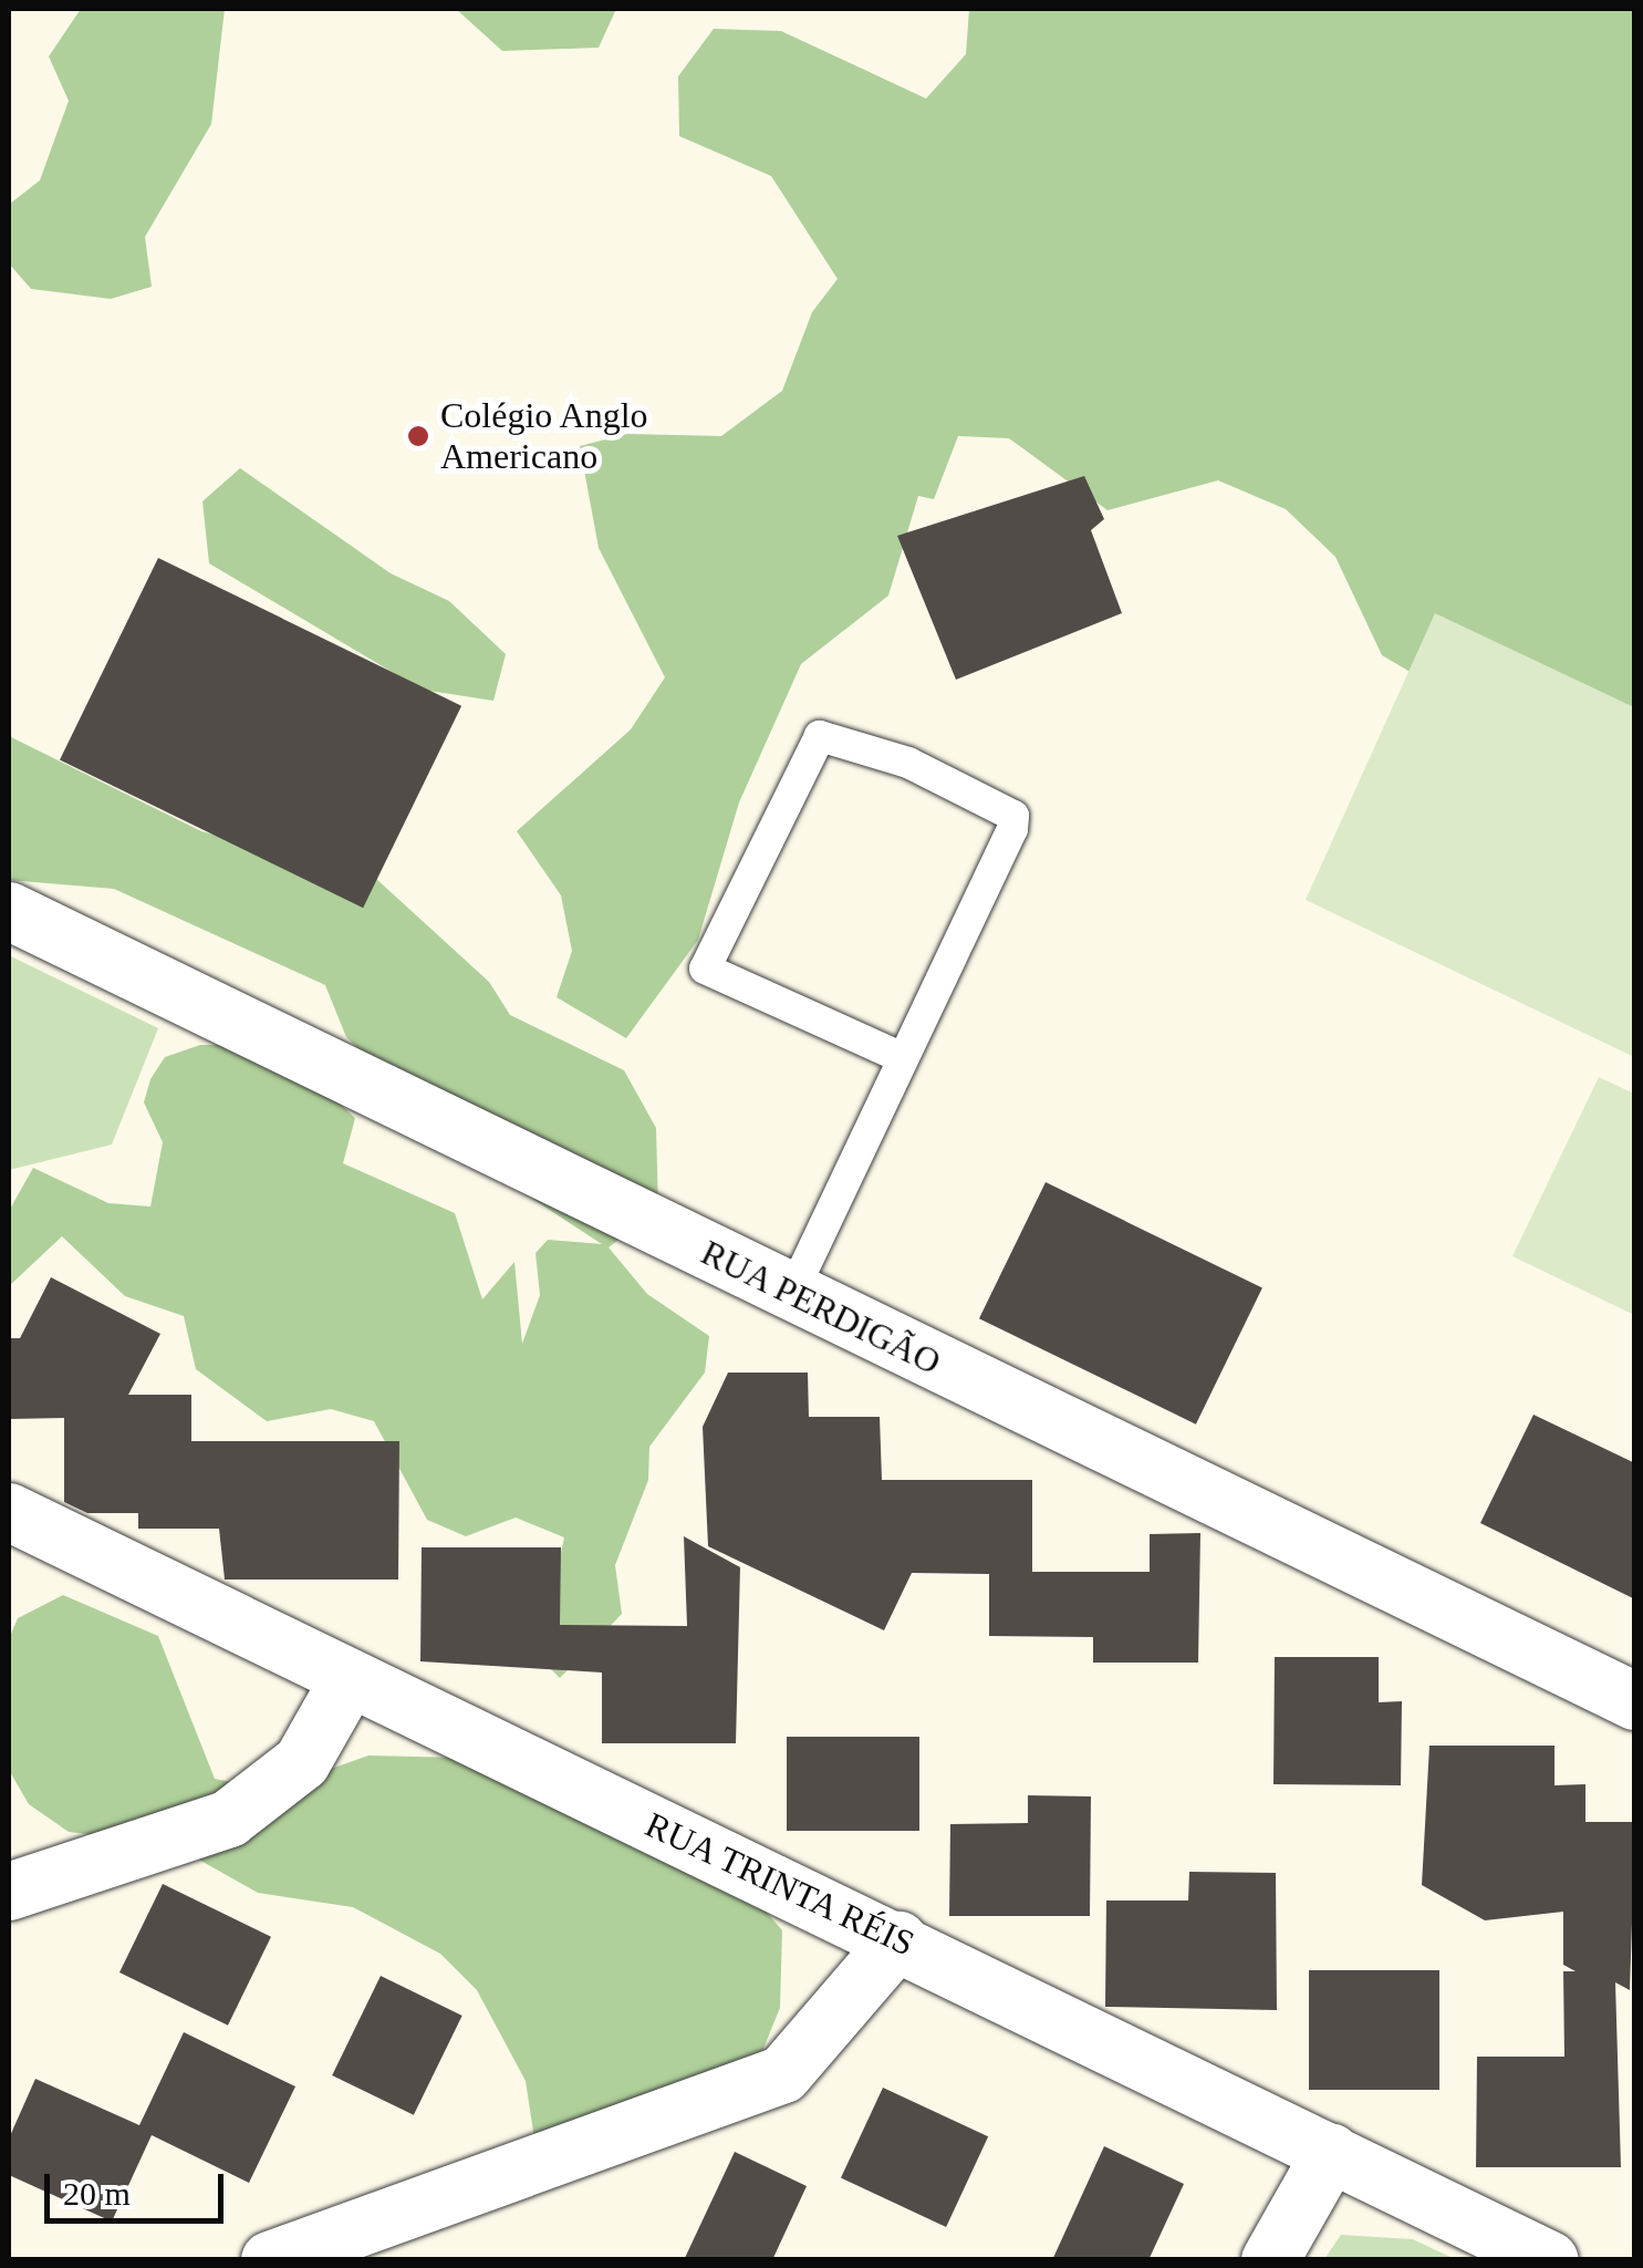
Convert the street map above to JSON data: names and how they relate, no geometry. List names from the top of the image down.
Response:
{
  "streets": {
    "street": ["RUA PERDIGÃO", "RUA TRINTA RÉIS"]
  },
  "places": ["Colégio Anglo Americano"],
  "scale_bar": "20 m"
}
